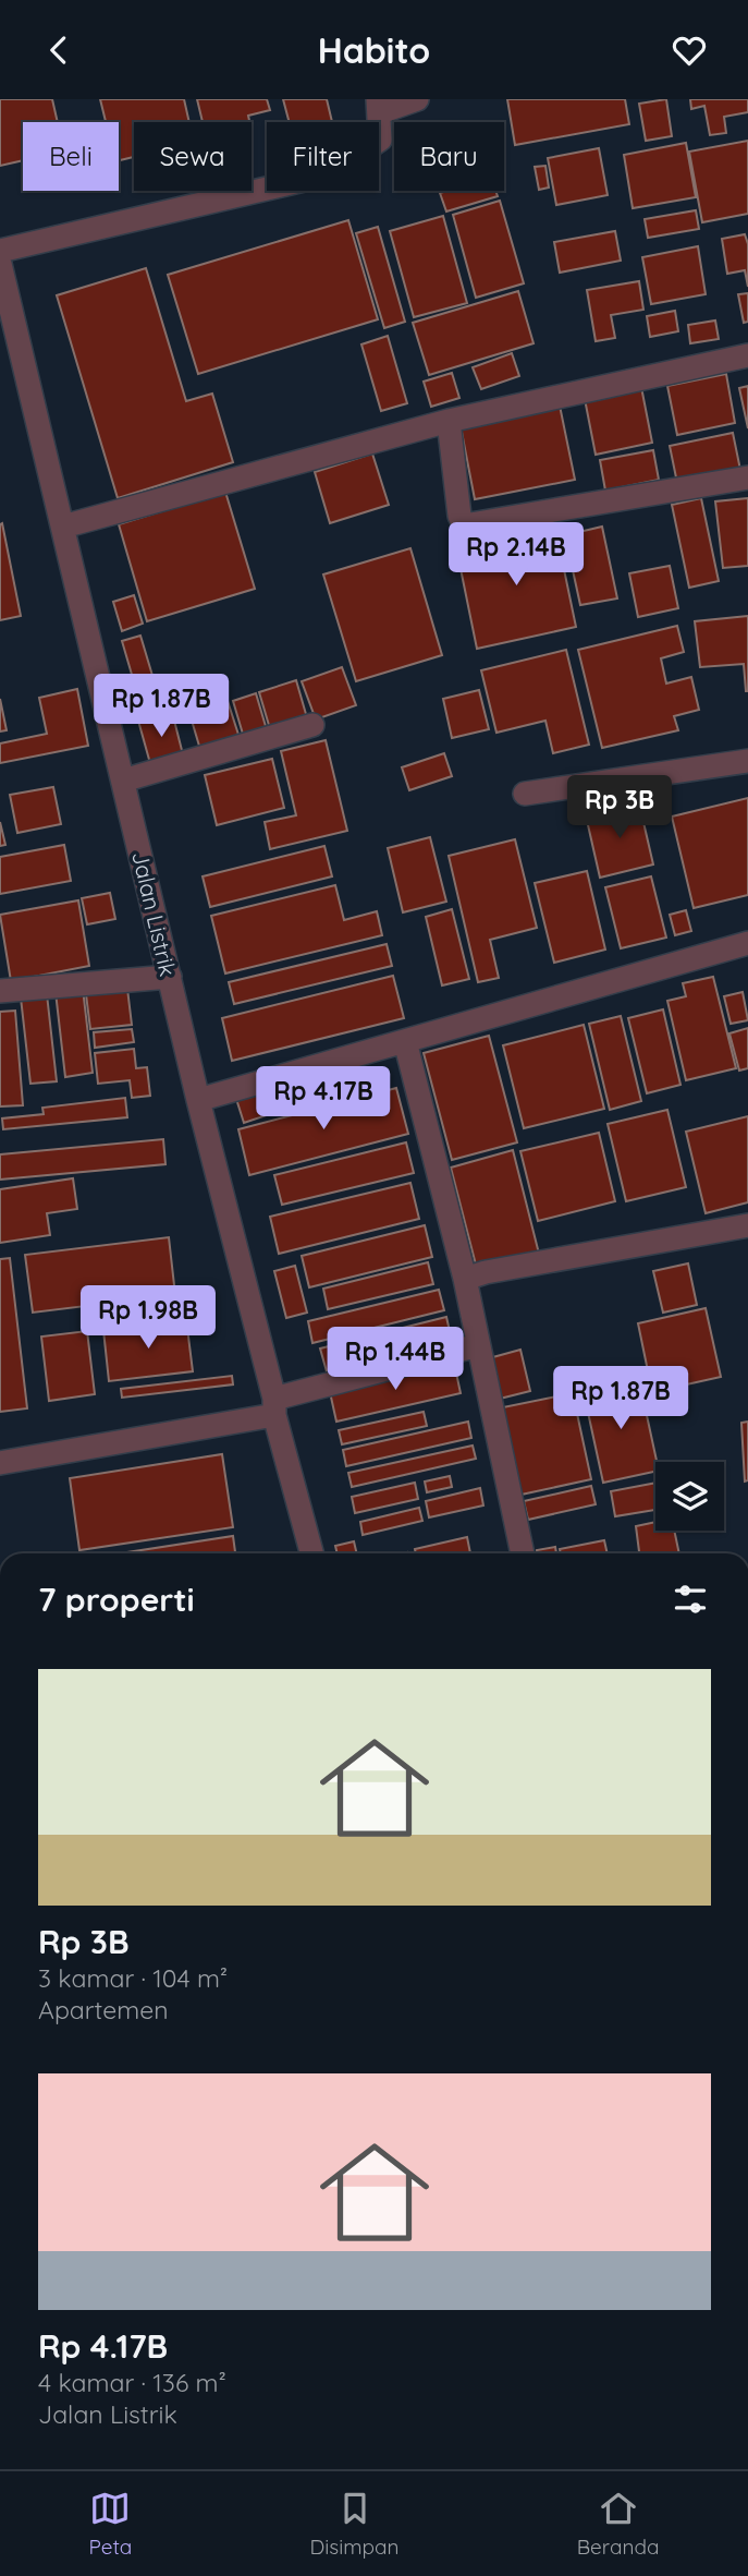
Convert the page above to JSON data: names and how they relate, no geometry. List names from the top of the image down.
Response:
{
  "streets": {
    "street": ["Jalan Listrik"]
  },
  "page": {
    "header": "Habito",
    "chip": [
      "Beli",
      "Sewa",
      "Filter",
      "Baru"
    ],
    "price": [
      "Rp 2.14B",
      "Rp 1.87B",
      "Rp 3B",
      "Rp 4.17B",
      "Rp 1.98B",
      "Rp 1.44B",
      "Rp 1.87B"
    ],
    "heading": "7 properti",
    "list": [
      {
        "name": "Rp 3B",
        "note": "3 kamar · 104 m² · Apartemen"
      },
      {
        "name": "Rp 4.17B",
        "note": "4 kamar · 136 m² · Jalan Listrik"
      }
    ],
    "tabs": ["Peta", "Disimpan", "Beranda"]
  }
}
